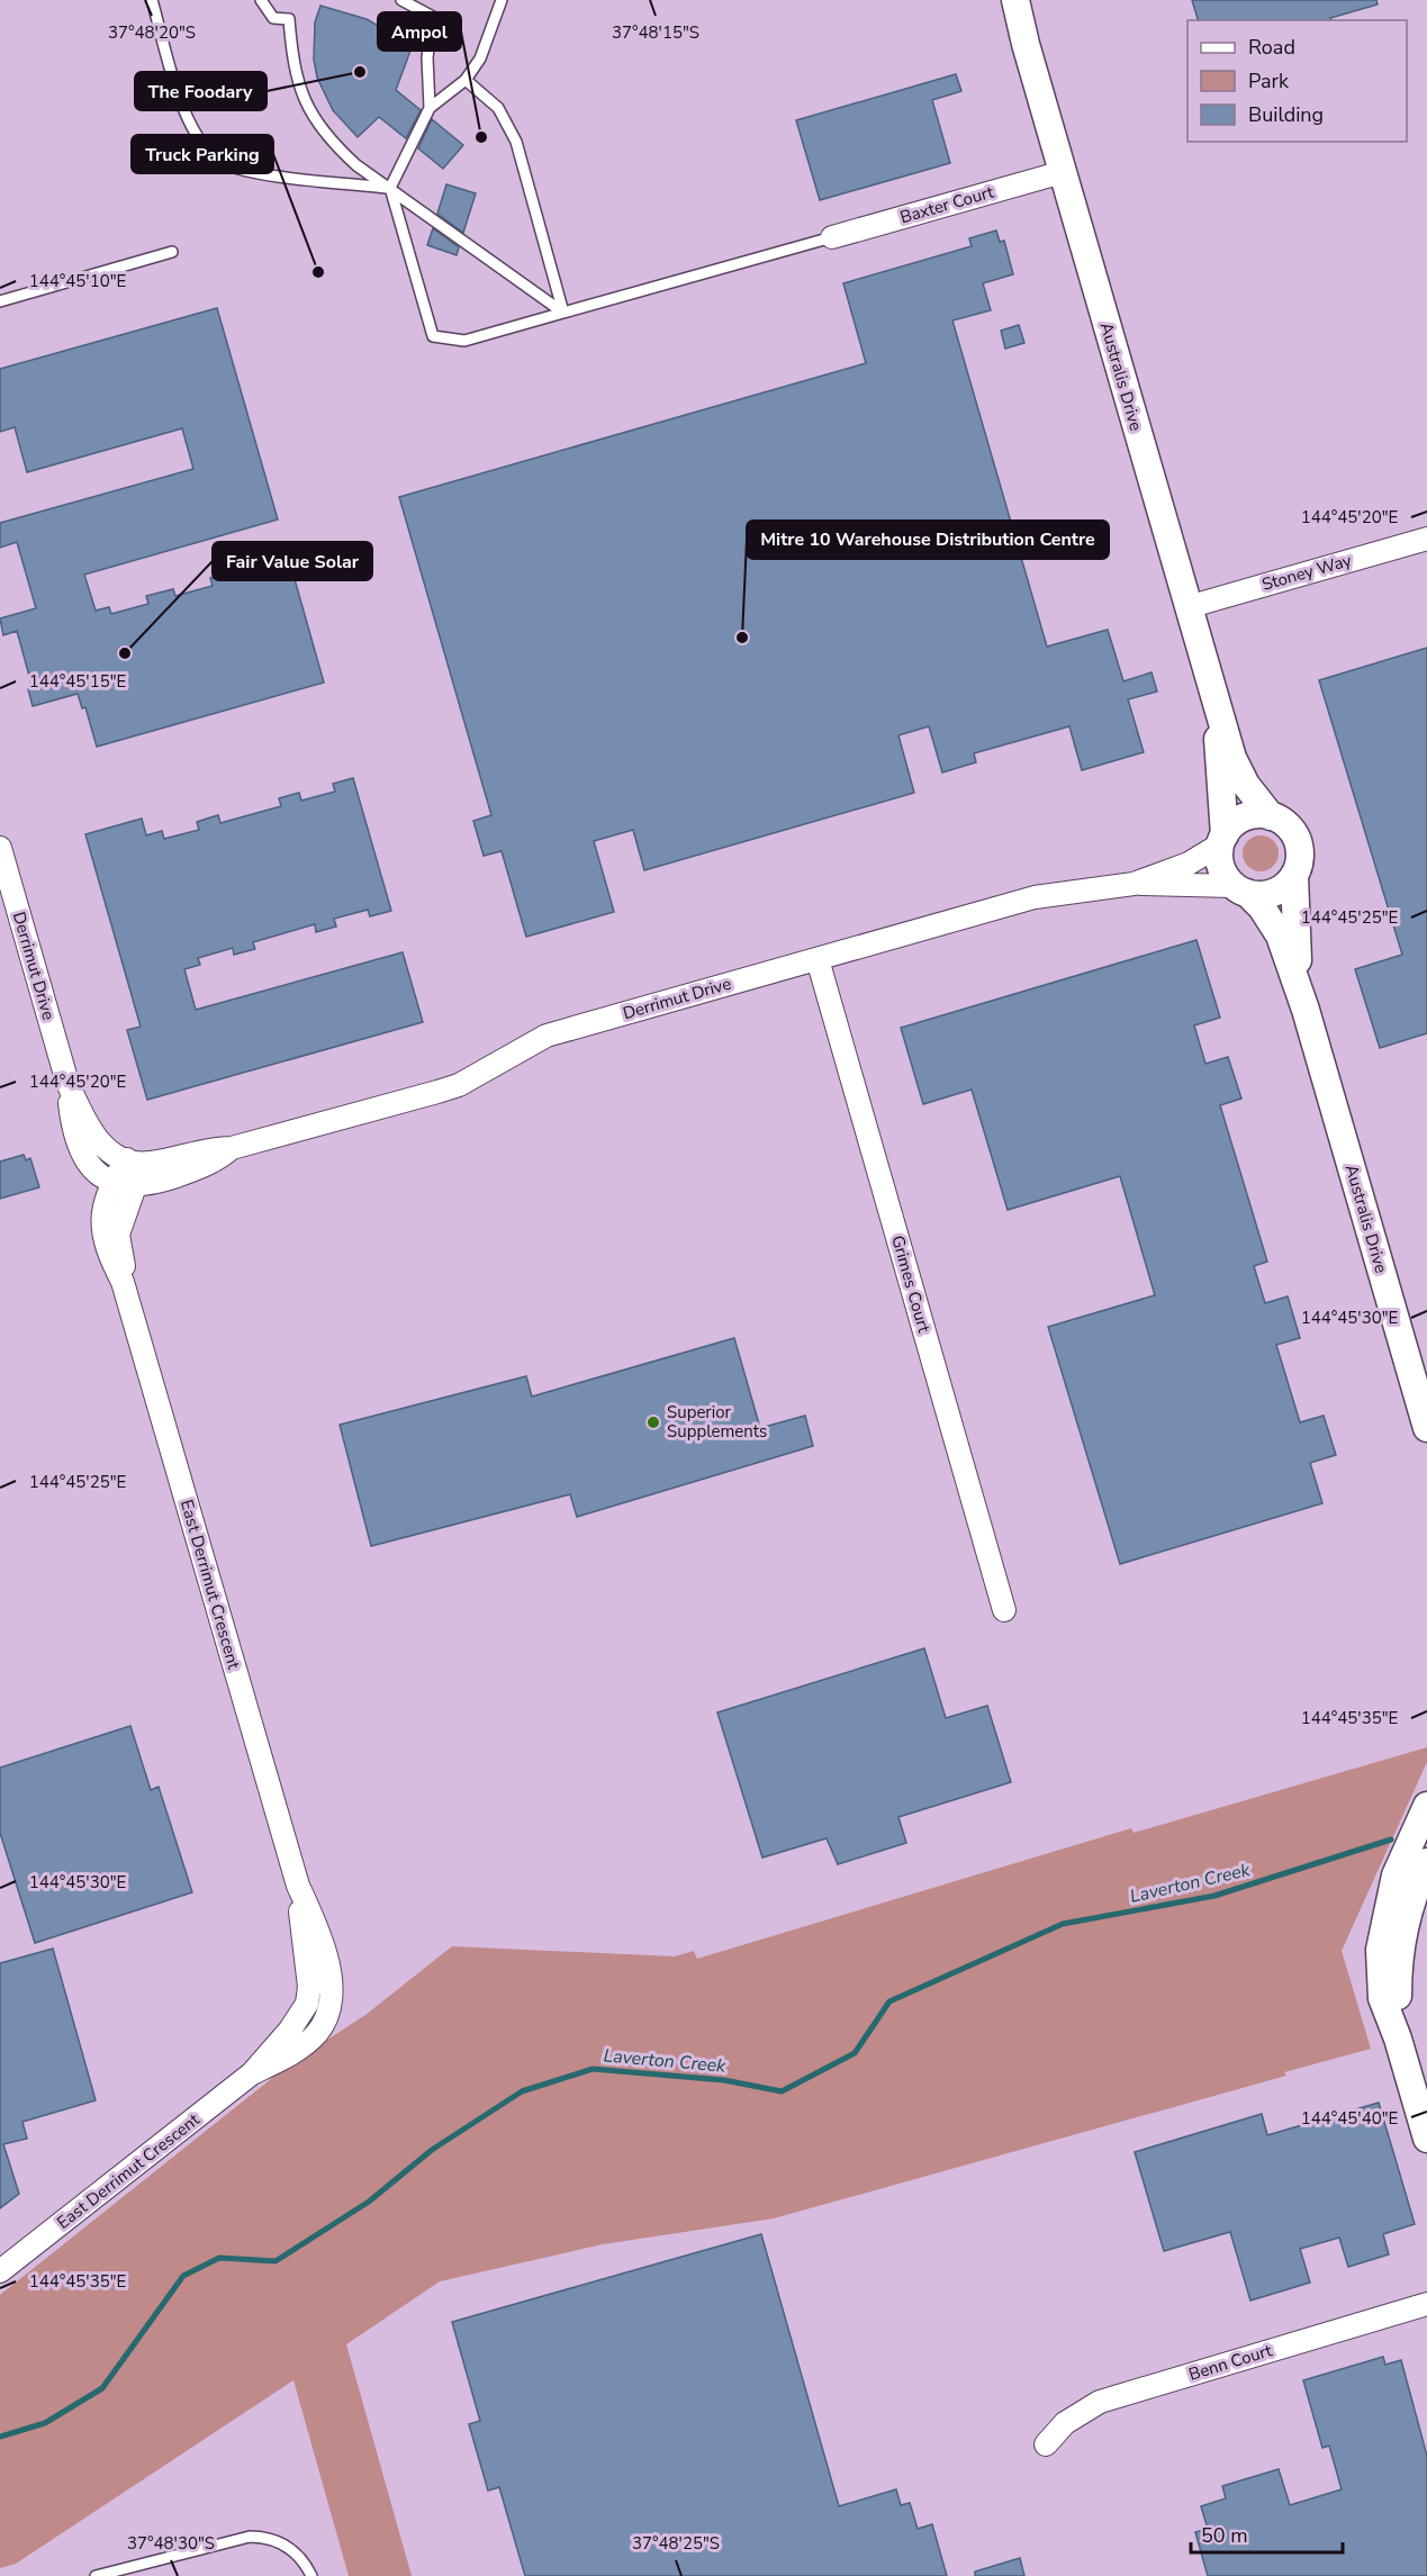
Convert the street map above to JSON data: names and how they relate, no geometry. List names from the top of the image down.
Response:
{
  "streets": {
    "street": [
      "Baxter Court",
      "Australis Drive",
      "Stoney Way",
      "Derrimut Drive",
      "Grimes Court",
      "East Derrimut Crescent",
      "Benn Court"
    ]
  },
  "crossings": [
    ["Baxter Court", "Australis Drive"],
    ["Australis Drive", "Stoney Way"],
    ["Australis Drive", "Derrimut Drive"],
    ["Derrimut Drive", "Grimes Court"],
    ["Derrimut Drive", "East Derrimut Crescent"]
  ],
  "water": ["Laverton Creek"],
  "places": [
    "The Foodary",
    "Ampol",
    "Truck Parking",
    "Mitre 10 Warehouse Distribution Centre",
    "Fair Value Solar",
    "Superior Supplements"
  ],
  "legend": ["Road", "Park", "Building"],
  "scale_bar": "50 m",
  "coordinates": [
    "37°48'15\"S",
    "37°48'20\"S",
    "144°45'10\"E",
    "144°45'20\"E",
    "144°45'15\"E",
    "144°45'25\"E",
    "144°45'30\"E",
    "144°45'35\"E",
    "144°45'40\"E",
    "37°48'30\"S",
    "37°48'25\"S"
  ]
}
